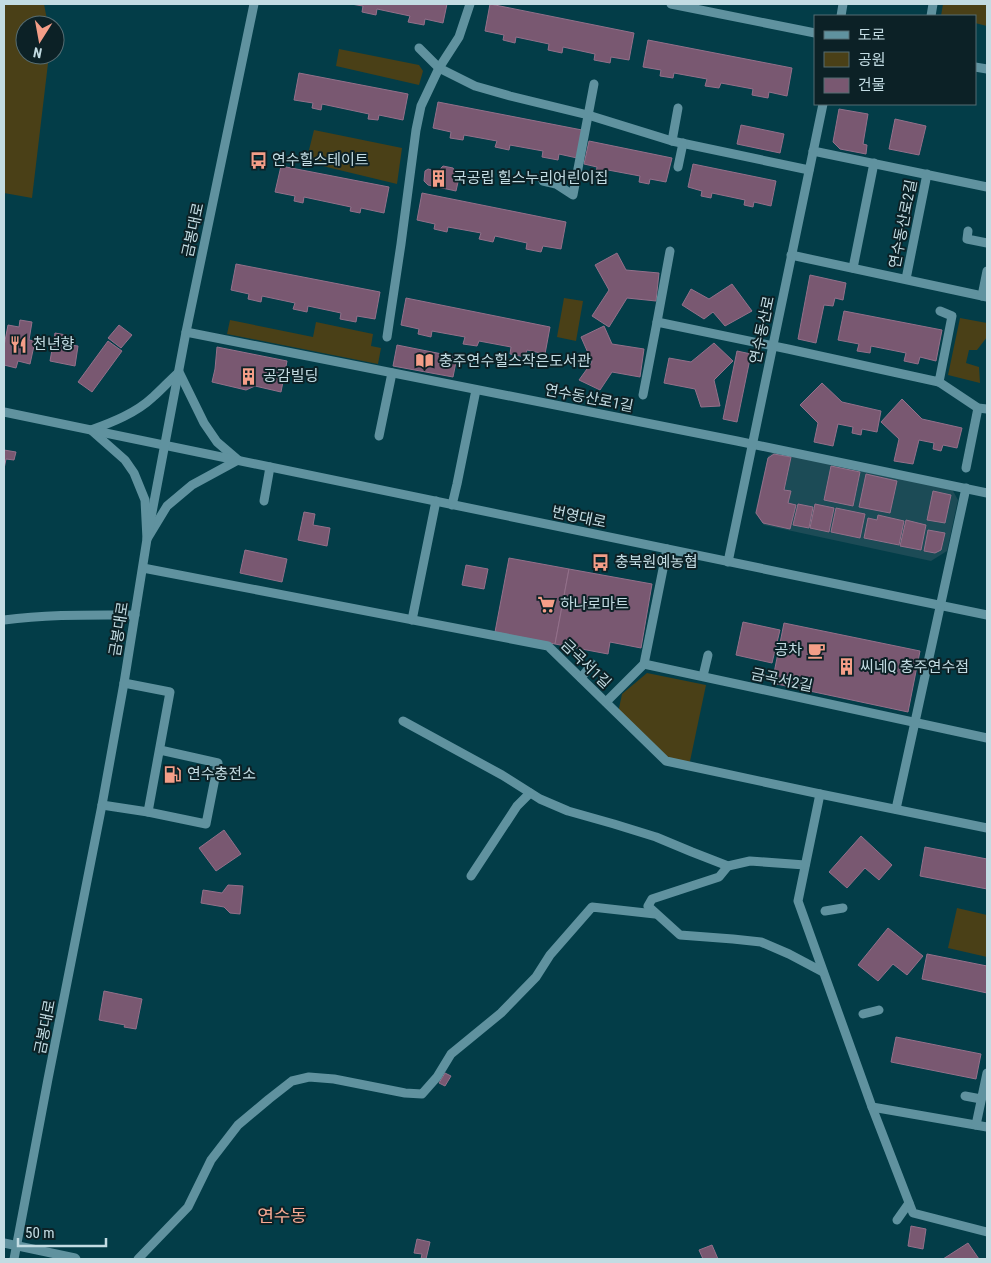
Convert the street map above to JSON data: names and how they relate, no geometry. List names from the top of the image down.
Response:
{
  "streets": {
    "street": [
      "연수동산로2길",
      "금봉대로",
      "연수동산로",
      "연수동산로1길",
      "번영대로",
      "금곡서1길",
      "금곡서2길"
    ]
  },
  "crossings": [
    ["연수동산로2길", "연수동산로"],
    ["금봉대로", "연수동산로1길"],
    ["금봉대로", "번영대로"],
    ["금봉대로", "금곡서1길"],
    ["연수동산로", "연수동산로1길"],
    ["연수동산로", "번영대로"]
  ],
  "districts": ["연수동"],
  "places": {
    "bus stop": ["연수힐스테이트", "충북원예농협"],
    "building": ["국공립 힐스누리어린이집", "공감빌딩", "씨네Q 충주연수점"],
    "restaurant": ["천년향"],
    "library": ["충주연수힐스작은도서관"],
    "supermarket": ["하나로마트"],
    "cafe": ["공차"],
    "fuel station": ["연수충전소"]
  },
  "legend": ["도로", "공원", "건물"],
  "scale_bar": "50 m",
  "north": "bottom"
}
